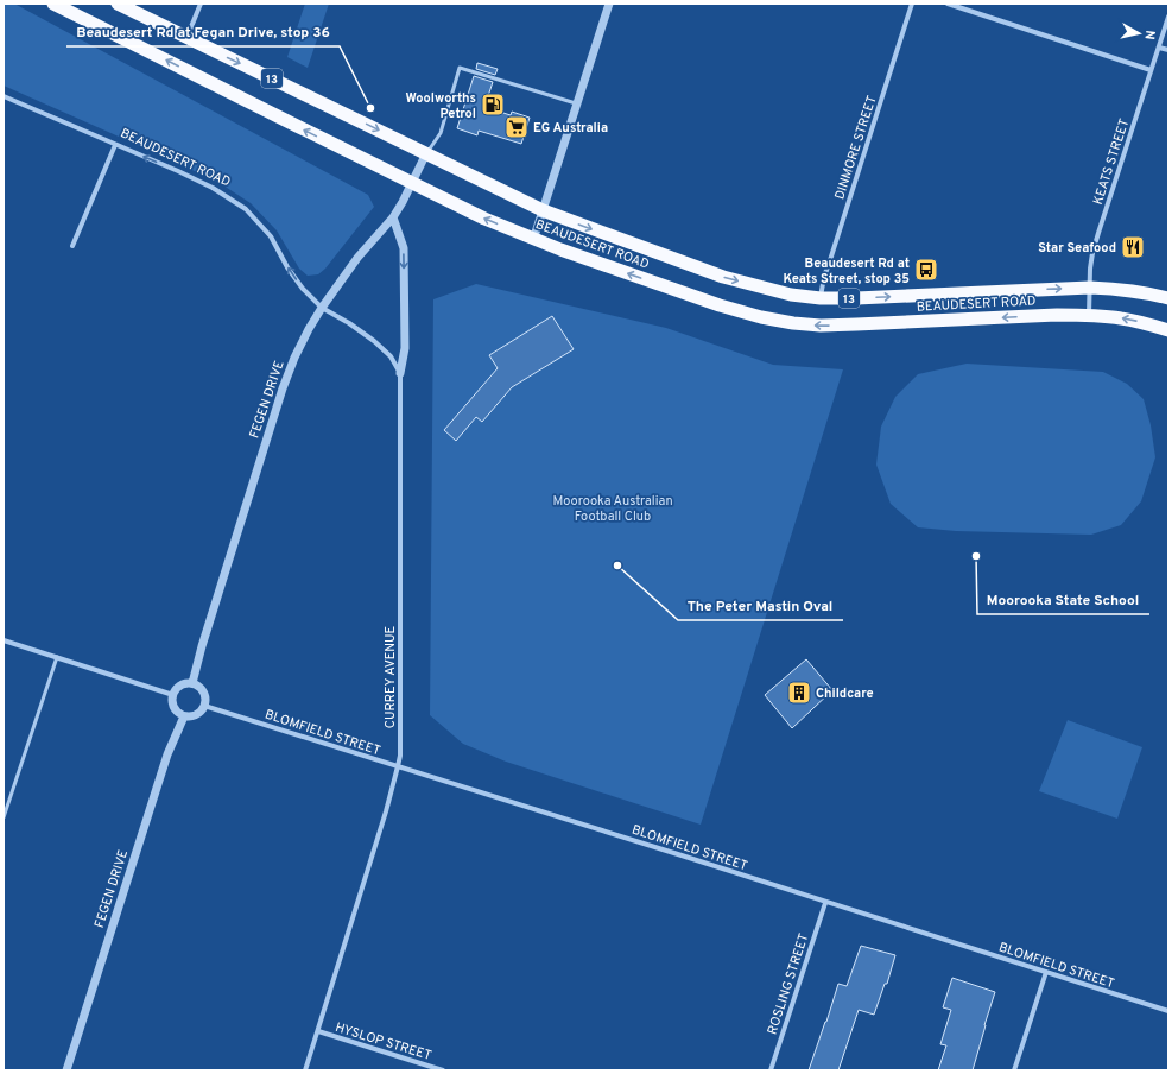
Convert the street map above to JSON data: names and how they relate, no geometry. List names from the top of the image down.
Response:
{
  "streets": {
    "highway": ["13", "BEAUDESERT ROAD"],
    "street": [
      "DINMORE STREET",
      "KEATS STREET",
      "FEGEN DRIVE",
      "CURREY AVENUE",
      "BLOMFIELD STREET",
      "ROSLING STREET",
      "HYSLOP STREET"
    ]
  },
  "crossings": [
    ["DINMORE STREET", "BEAUDESERT ROAD"],
    ["BEAUDESERT ROAD", "KEATS STREET"],
    ["BEAUDESERT ROAD", "FEGEN DRIVE"],
    ["FEGEN DRIVE", "BLOMFIELD STREET"],
    ["CURREY AVENUE", "BLOMFIELD STREET"],
    ["CURREY AVENUE", "HYSLOP STREET"],
    ["BLOMFIELD STREET", "ROSLING STREET"]
  ],
  "parks": ["Moorooka Australian Football Club"],
  "places": {
    "fuel station": ["Woolworths Petrol"],
    "other": ["Beaudesert Rd at Fegan Drive, stop 36", "Moorooka State School", "The Peter Mastin Oval"],
    "supermarket": ["EG Australia"],
    "restaurant": ["Star Seafood"],
    "bus stop": ["Beaudesert Rd at Keats Street, stop 35"],
    "building": ["Childcare"]
  },
  "north": "right"
}
